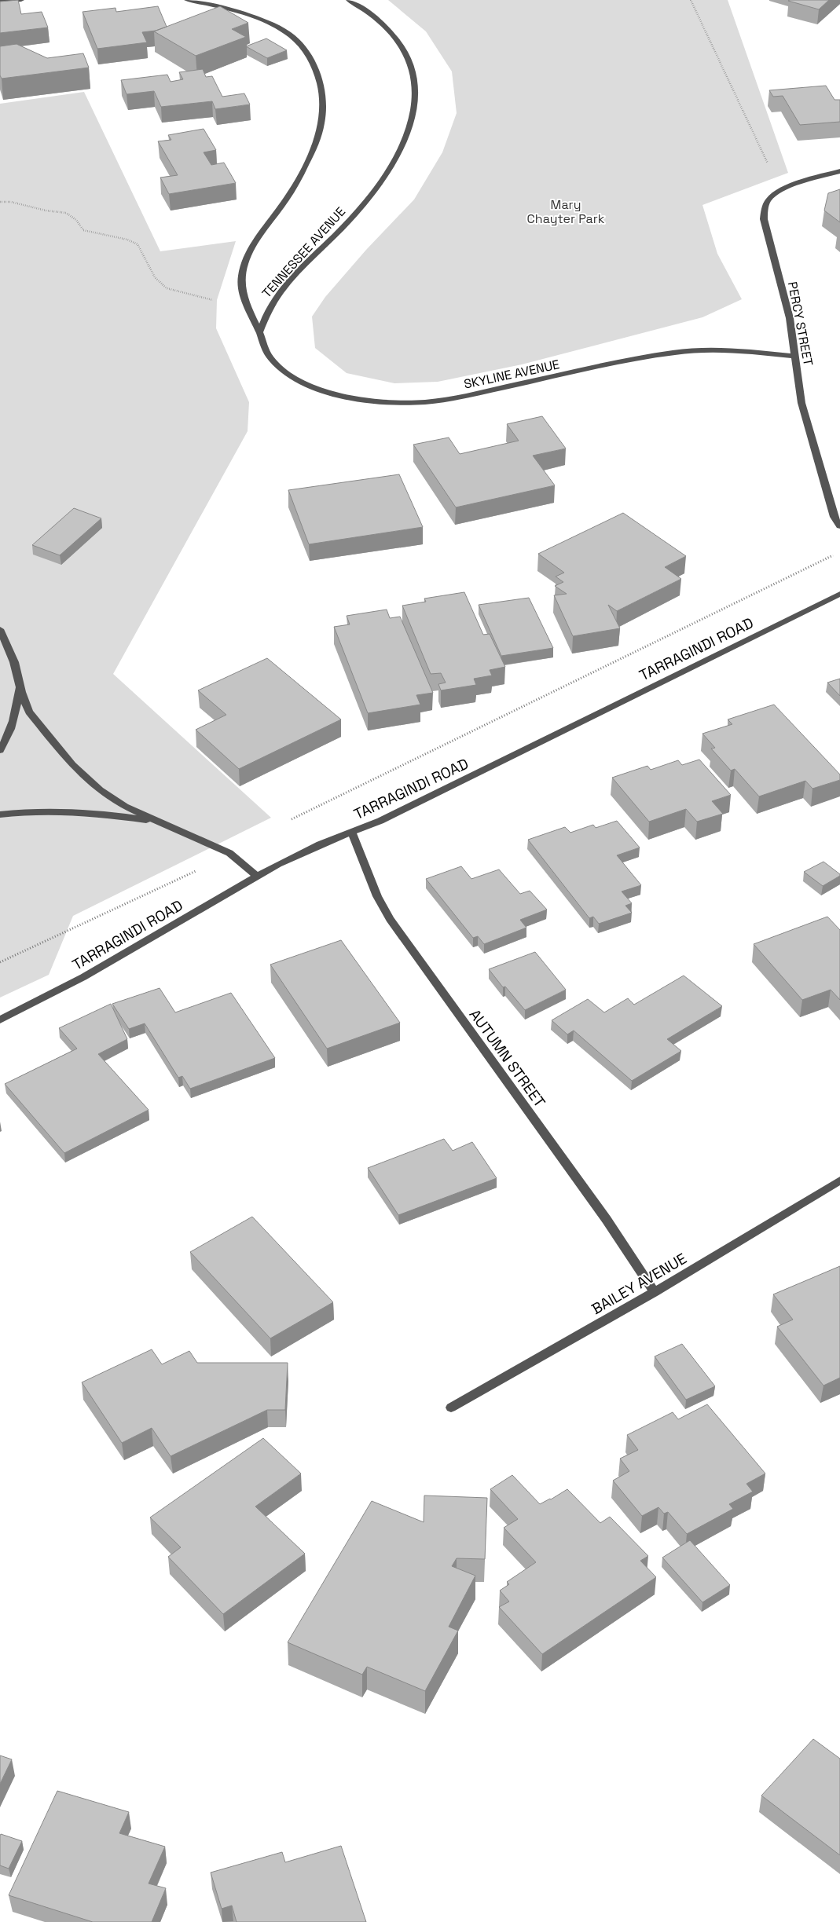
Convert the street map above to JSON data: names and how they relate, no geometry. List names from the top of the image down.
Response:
{
  "streets": {
    "street": [
      "TENNESSEE AVENUE",
      "PERCY STREET",
      "SKYLINE AVENUE",
      "TARRAGINDI ROAD",
      "AUTUMN STREET",
      "BAILEY AVENUE"
    ]
  },
  "crossings": [
    ["TENNESSEE AVENUE", "SKYLINE AVENUE"],
    ["PERCY STREET", "SKYLINE AVENUE"],
    ["TARRAGINDI ROAD", "AUTUMN STREET"],
    ["AUTUMN STREET", "BAILEY AVENUE"]
  ],
  "parks": ["Mary Chayter Park"]
}
